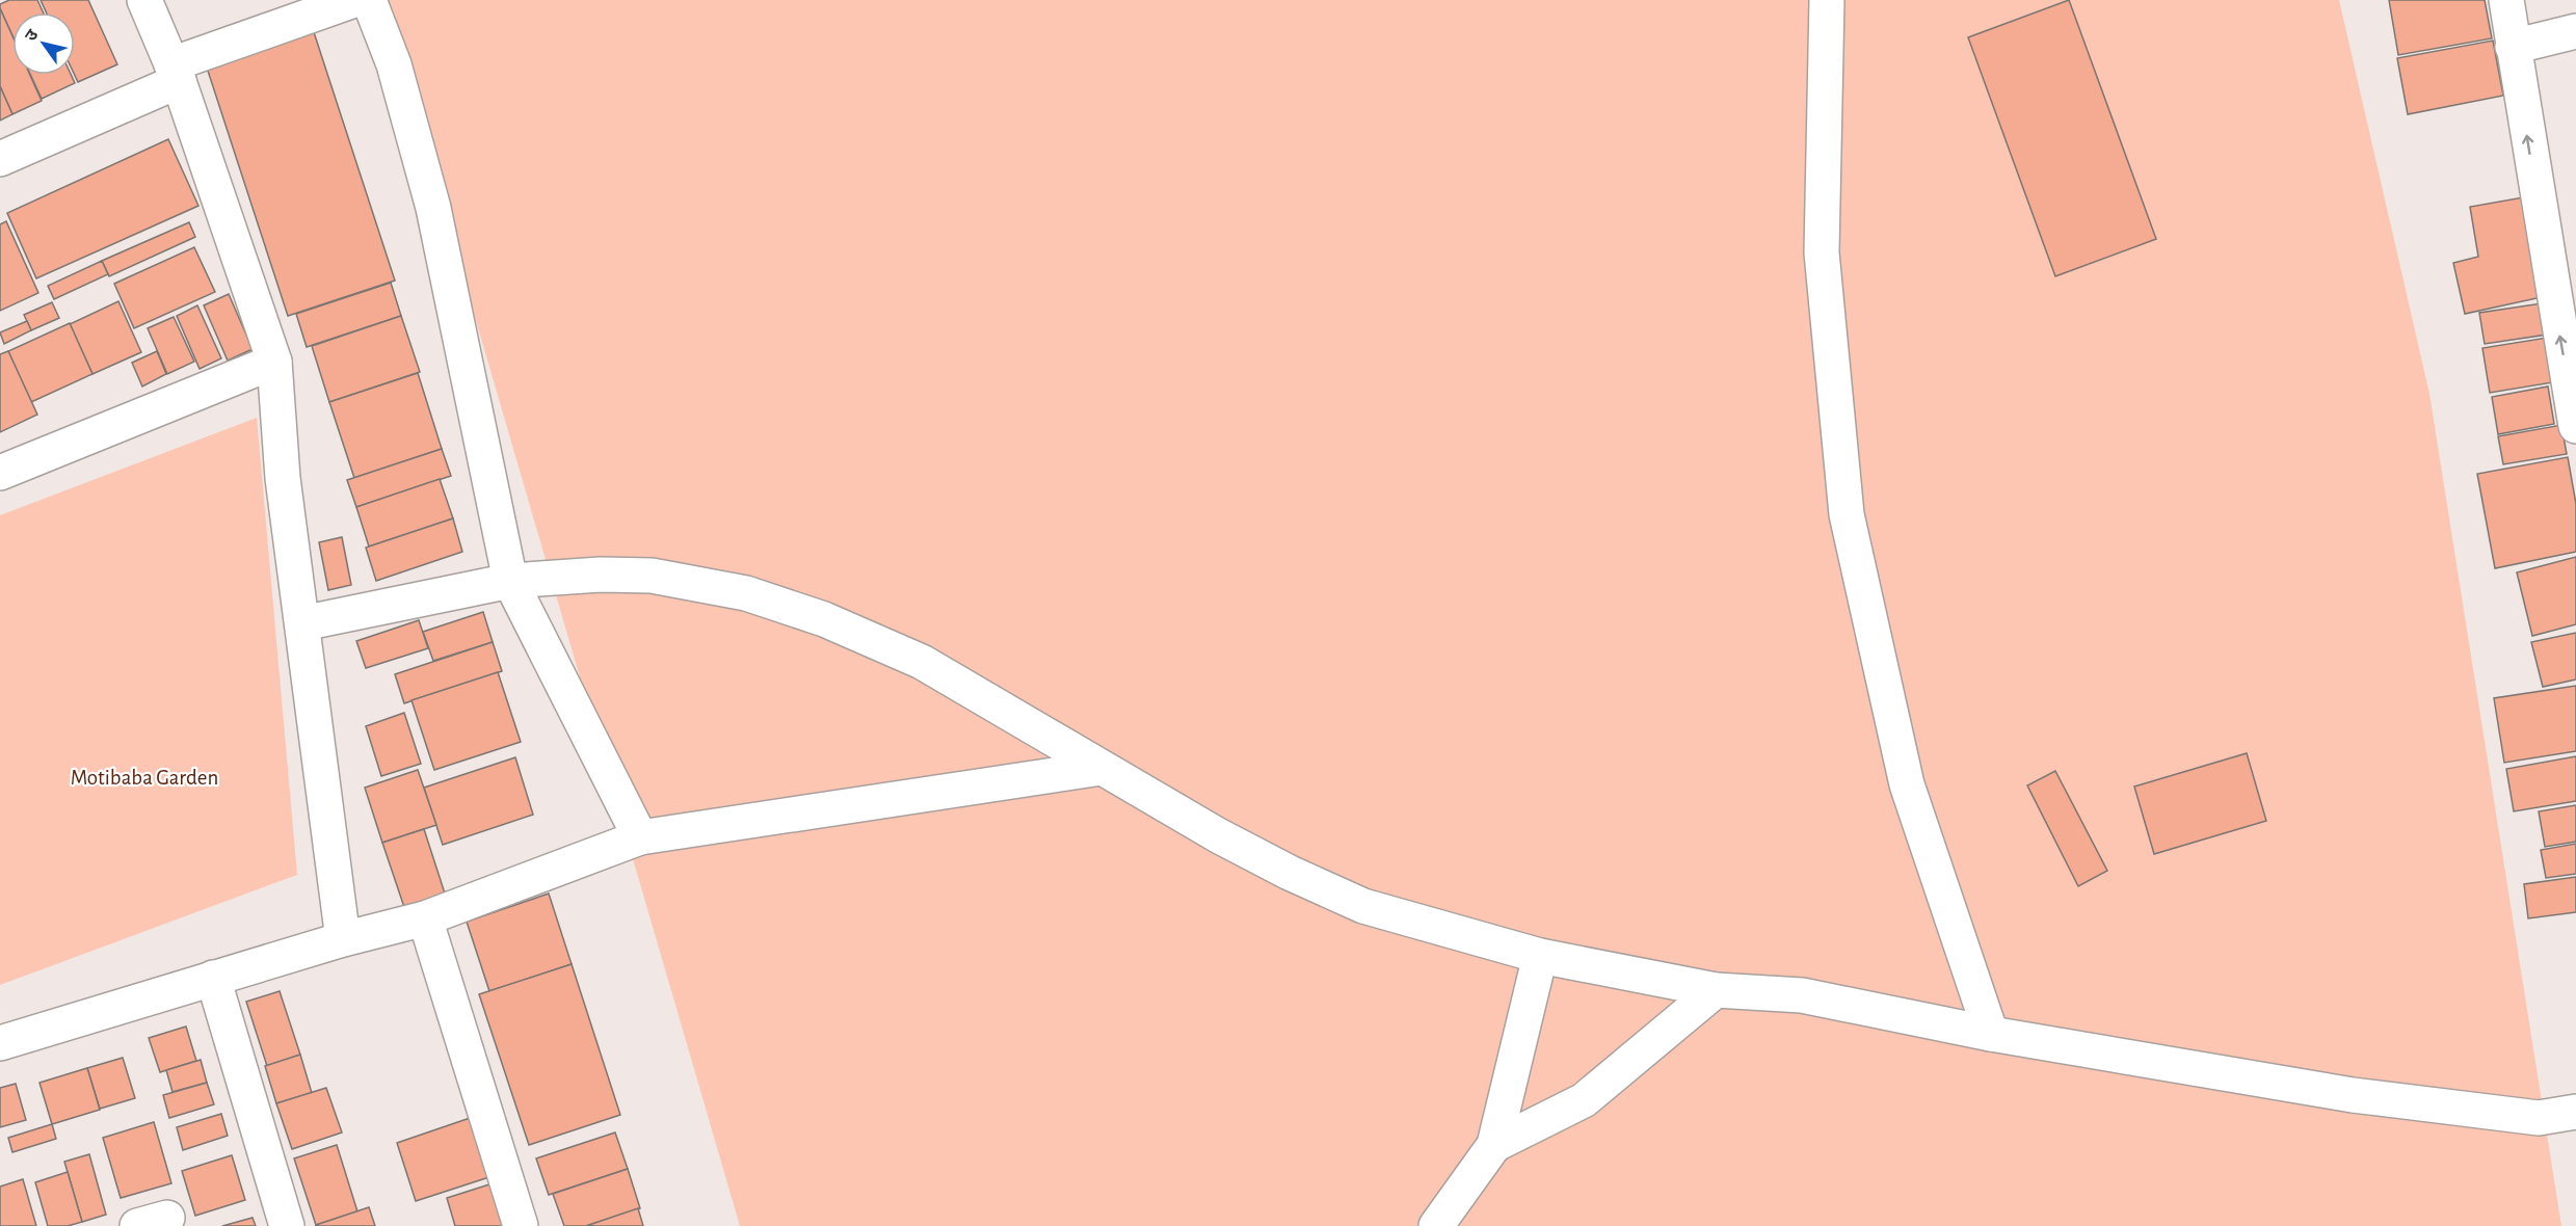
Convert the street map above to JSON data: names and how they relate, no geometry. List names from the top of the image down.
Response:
{
  "parks": ["Motibaba Garden"],
  "north": "top left"
}
